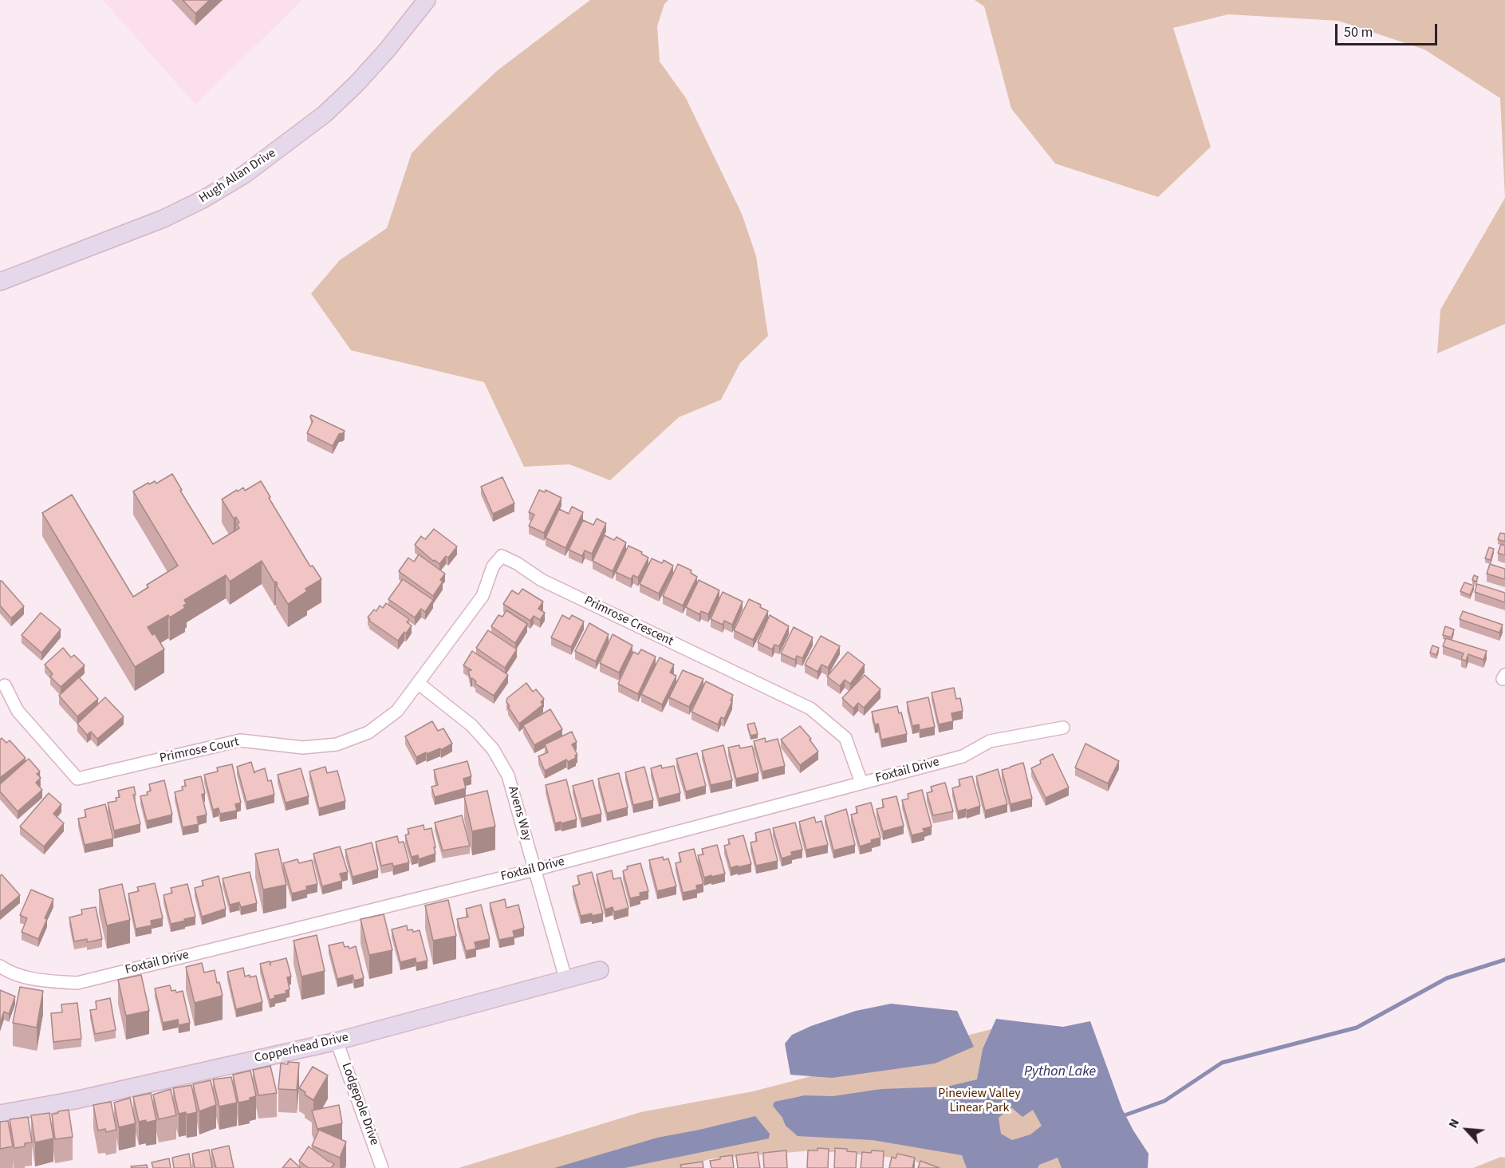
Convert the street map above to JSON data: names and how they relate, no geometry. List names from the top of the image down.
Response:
{
  "streets": {
    "street": [
      "Hugh Allan Drive",
      "Primrose Crescent",
      "Primrose Court",
      "Foxtail Drive",
      "Avens Way",
      "Copperhead Drive",
      "Lodgepole Drive"
    ]
  },
  "crossings": [
    ["Primrose Crescent", "Primrose Court"],
    ["Primrose Crescent", "Foxtail Drive"],
    ["Primrose Crescent", "Avens Way"],
    ["Primrose Court", "Avens Way"],
    ["Foxtail Drive", "Avens Way"],
    ["Avens Way", "Copperhead Drive"],
    ["Copperhead Drive", "Lodgepole Drive"]
  ],
  "water": ["Python Lake"],
  "parks": ["Pineview Valley Linear Park"],
  "scale_bar": "50 m",
  "north": "top left"
}
